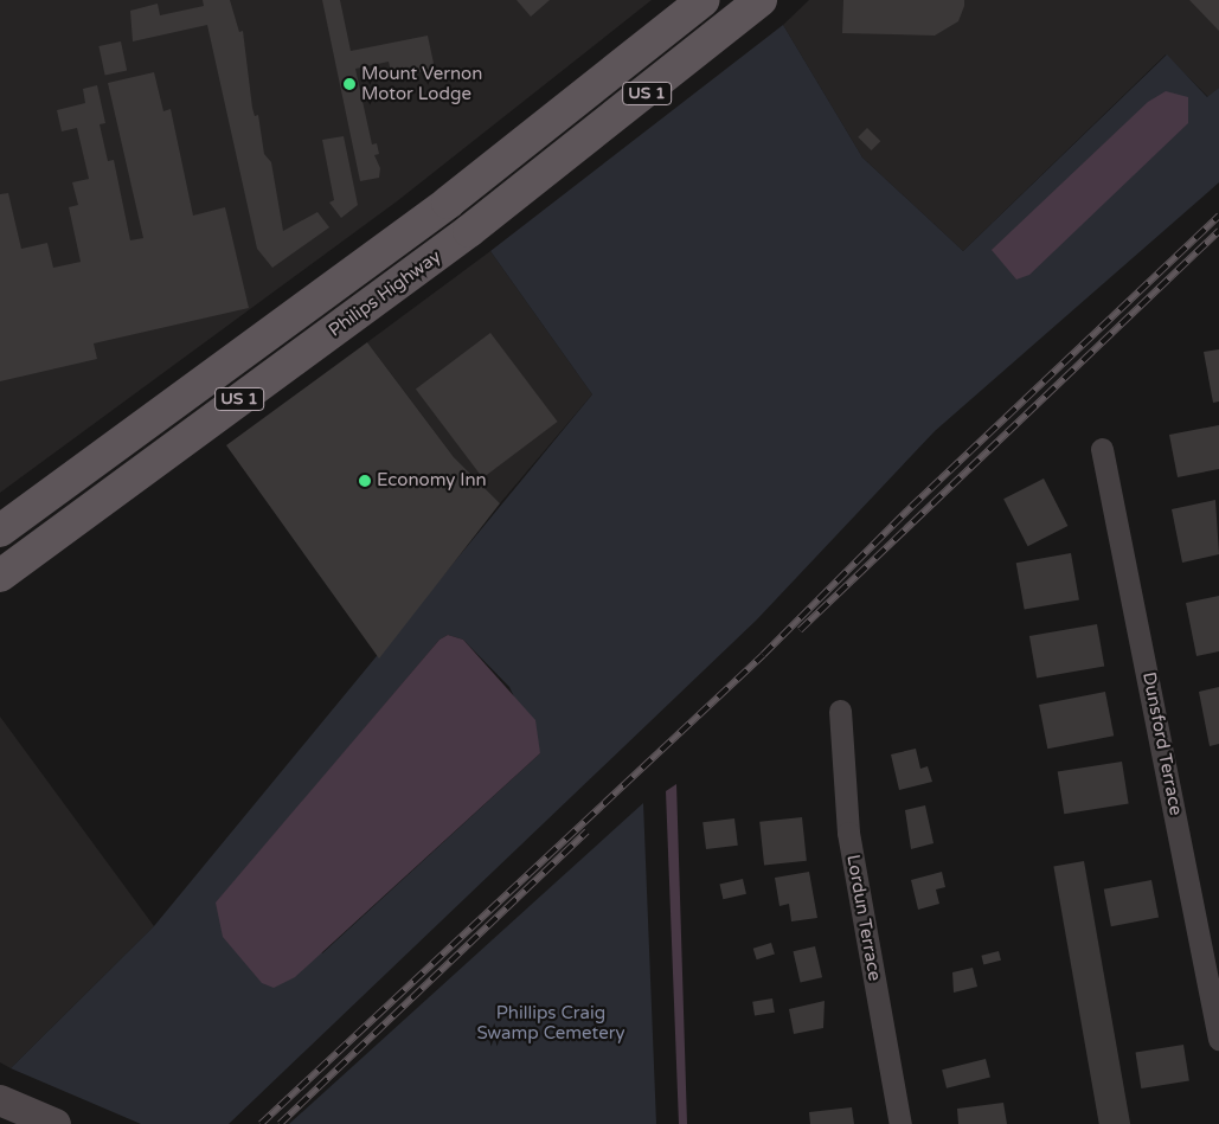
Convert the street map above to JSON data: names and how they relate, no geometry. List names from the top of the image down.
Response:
{
  "streets": {
    "main road": ["US 1", "Philips Highway"],
    "street": ["Dunsford Terrace", "Lordun Terrace"]
  },
  "parks": ["Phillips Craig Swamp Cemetery"],
  "places": ["Mount Vernon Motor Lodge", "Economy Inn"]
}
